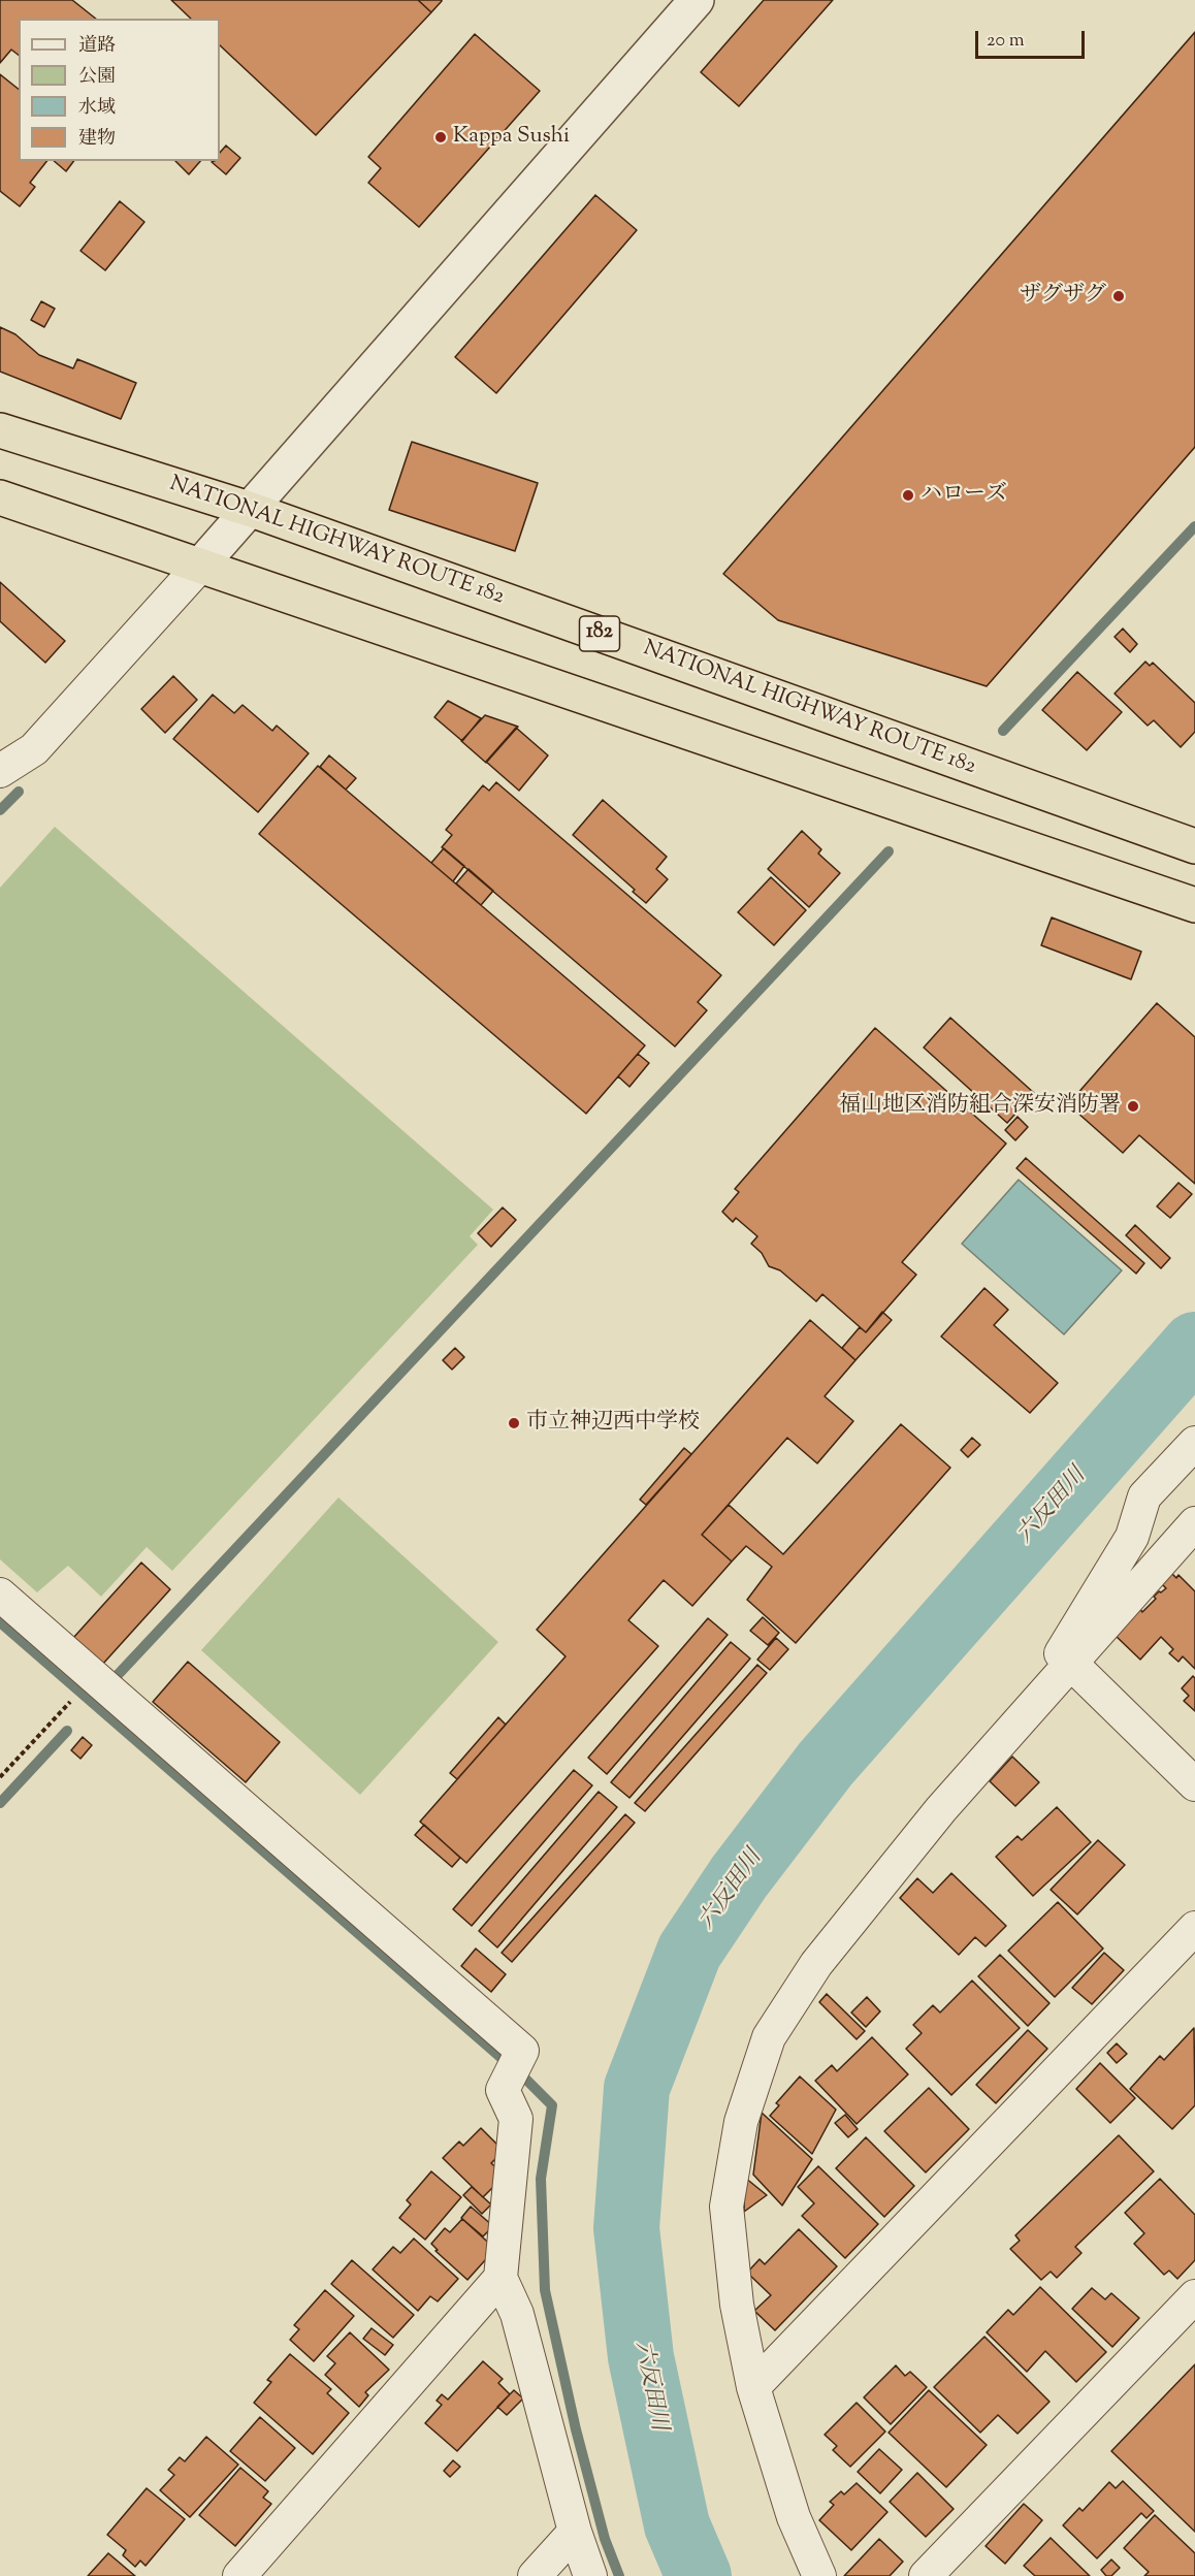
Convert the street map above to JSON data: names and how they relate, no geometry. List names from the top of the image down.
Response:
{
  "streets": {
    "highway": ["NATIONAL HIGHWAY ROUTE 182", "182"]
  },
  "water": ["六反田川"],
  "places": [
    "Kappa Sushi",
    "ザグザグ",
    "ハローズ",
    "福山地区消防組合深安消防署",
    "市立神辺西中学校"
  ],
  "legend": [
    "道路",
    "公園",
    "水域",
    "建物"
  ],
  "scale_bar": "20 m"
}
